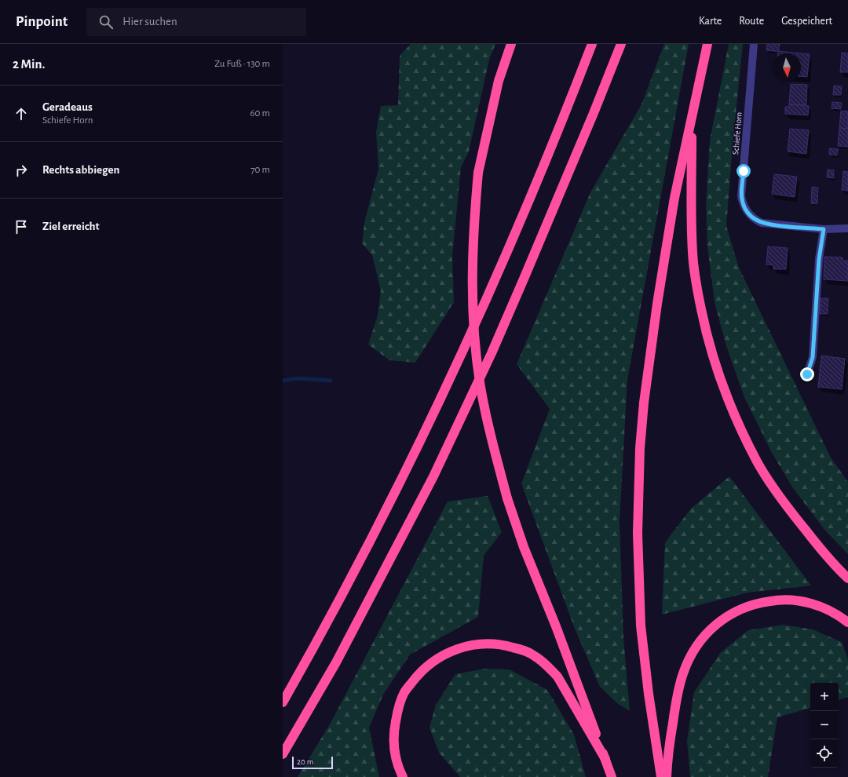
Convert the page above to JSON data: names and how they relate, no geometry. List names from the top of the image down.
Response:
{
  "streets": {
    "street": ["Schiefe Horn"]
  },
  "scale_bar": "20 m",
  "north": "bottom",
  "page": {
    "header": "Pinpoint",
    "search": "Hier suchen",
    "nav": ["Karte", "Route", "Gespeichert"],
    "heading": ["2 Min.", "Zu Fuß · 130 m"],
    "list": [
      ["Geradeaus", "Schiefe Horn", "60 m"],
      ["Rechts abbiegen", "70 m"],
      "Ziel erreicht"
    ],
    "map_buttons": ["+", "−"],
    "scale": "20 m"
  }
}
